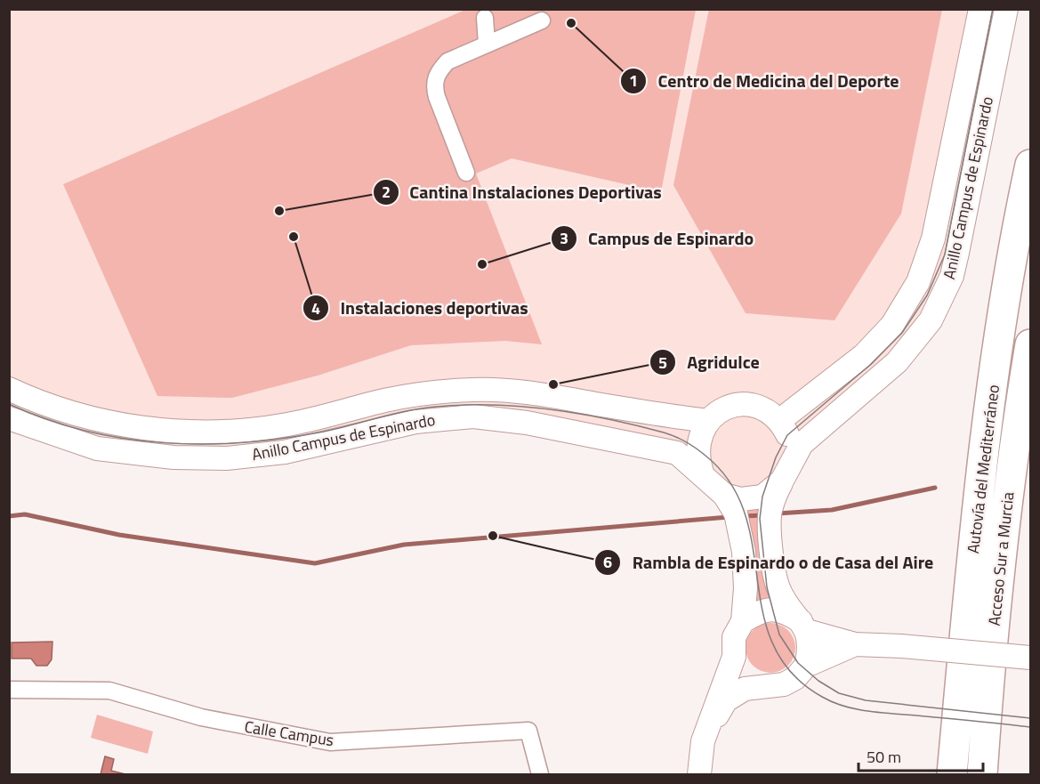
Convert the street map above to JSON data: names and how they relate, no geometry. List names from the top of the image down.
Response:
{
  "streets": {
    "highway": ["Autovía del Mediterráneo", "Acceso Sur a Murcia"],
    "main road": ["Anillo Campus de Espinardo"],
    "street": ["Calle Campus"]
  },
  "places": [
    "Centro de Medicina del Deporte",
    "Cantina Instalaciones Deportivas",
    "Instalaciones deportivas",
    "Campus de Espinardo",
    "Agridulce",
    "Rambla de Espinardo o de Casa del Aire"
  ],
  "scale_bar": "50 m"
}
